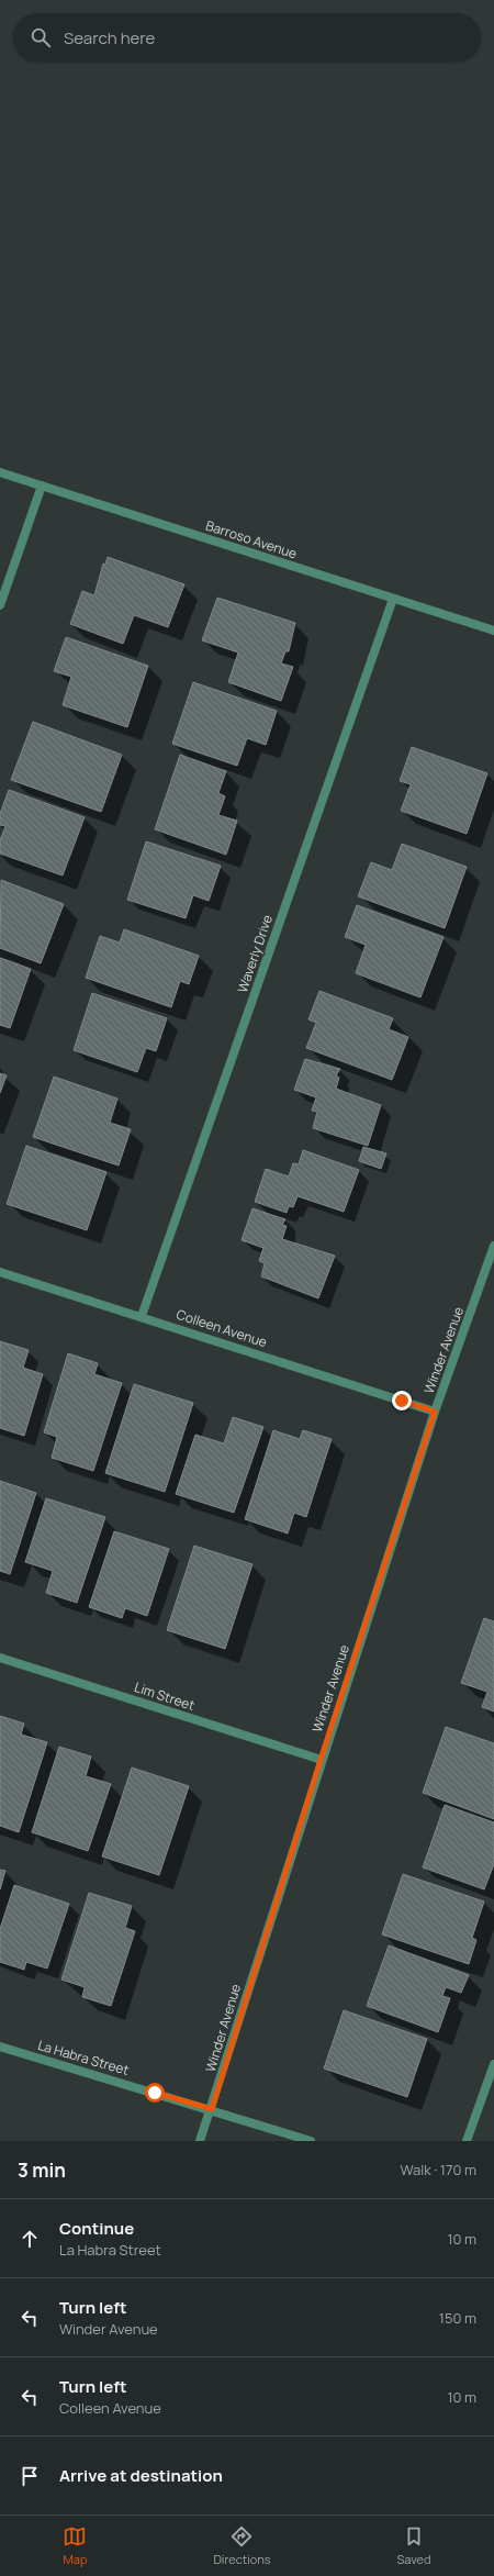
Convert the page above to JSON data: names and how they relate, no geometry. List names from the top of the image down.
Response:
{
  "streets": {
    "street": [
      "Barroso Avenue",
      "Waverly Drive",
      "Colleen Avenue",
      "Winder Avenue",
      "Lim Street",
      "La Habra Street"
    ]
  },
  "crossings": [
    ["Barroso Avenue", "Waverly Drive"],
    ["Waverly Drive", "Colleen Avenue"],
    ["Colleen Avenue", "Winder Avenue"],
    ["Winder Avenue", "Lim Street"],
    ["Winder Avenue", "La Habra Street"]
  ],
  "page": {
    "search": "Search here",
    "heading": ["3 min", "Walk · 170 m"],
    "list": [
      ["Continue", "La Habra Street", "10 m"],
      ["Turn left", "Winder Avenue", "150 m"],
      ["Turn left", "Colleen Avenue", "10 m"],
      "Arrive at destination"
    ],
    "nav": ["Map", "Directions", "Saved"]
  }
}
